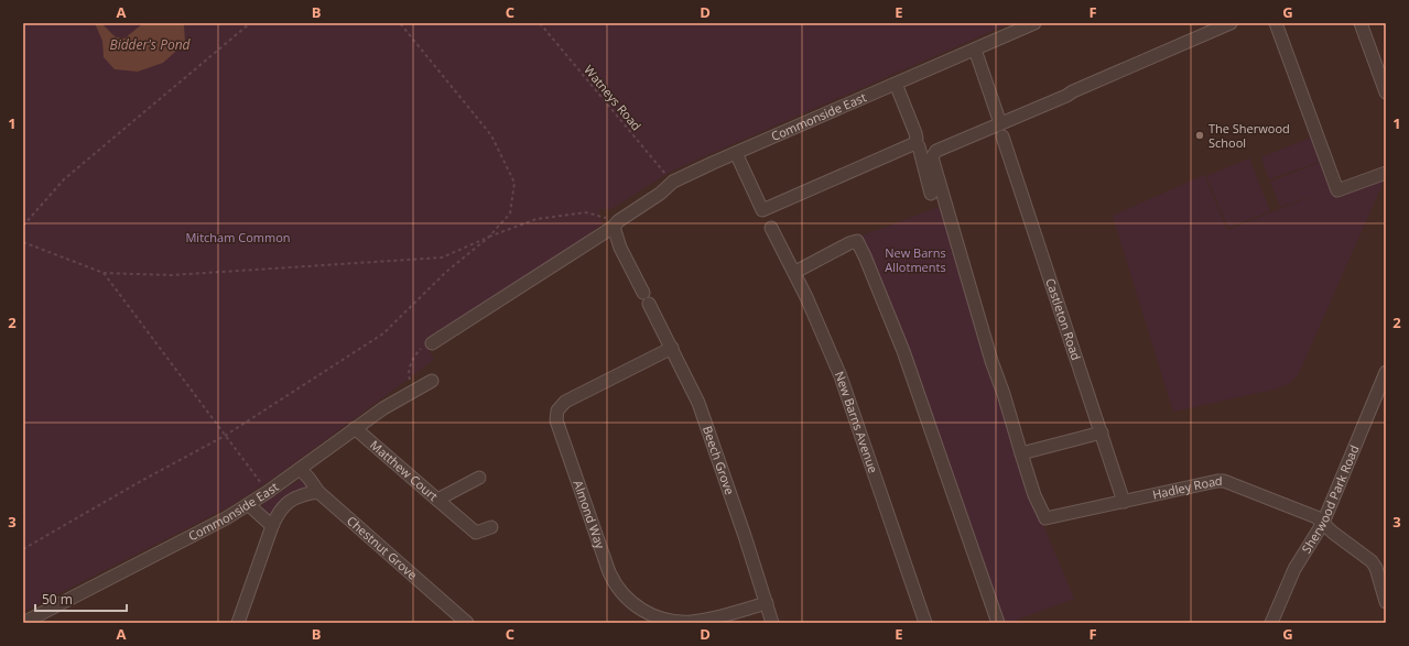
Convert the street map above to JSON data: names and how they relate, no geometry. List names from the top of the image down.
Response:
{
  "streets": {
    "street": [
      "Commonside East",
      "Castleton Road",
      "New Barns Avenue",
      "Beech Grove",
      "Matthew Court",
      "Hadley Road",
      "Sherwood Park Road",
      "Almond Way",
      "Chestnut Grove"
    ],
    "path": ["Watneys Road"]
  },
  "crossings": [
    ["Watneys Road", "Commonside East"],
    ["Commonside East", "Beech Grove"],
    ["Commonside East", "Matthew Court"],
    ["Commonside East", "Chestnut Grove"],
    ["Castleton Road", "Hadley Road"],
    ["Beech Grove", "Almond Way"],
    ["Hadley Road", "Sherwood Park Road"]
  ],
  "water": ["Bidder's Pond"],
  "parks": ["Mitcham Common", "New Barns Allotments"],
  "places": ["The Sherwood School"],
  "scale_bar": "50 m",
  "grid": {
    "columns": [
      "A",
      "B",
      "C",
      "D",
      "E",
      "F",
      "G"
    ],
    "rows": ["1", "2", "3"]
  }
}
